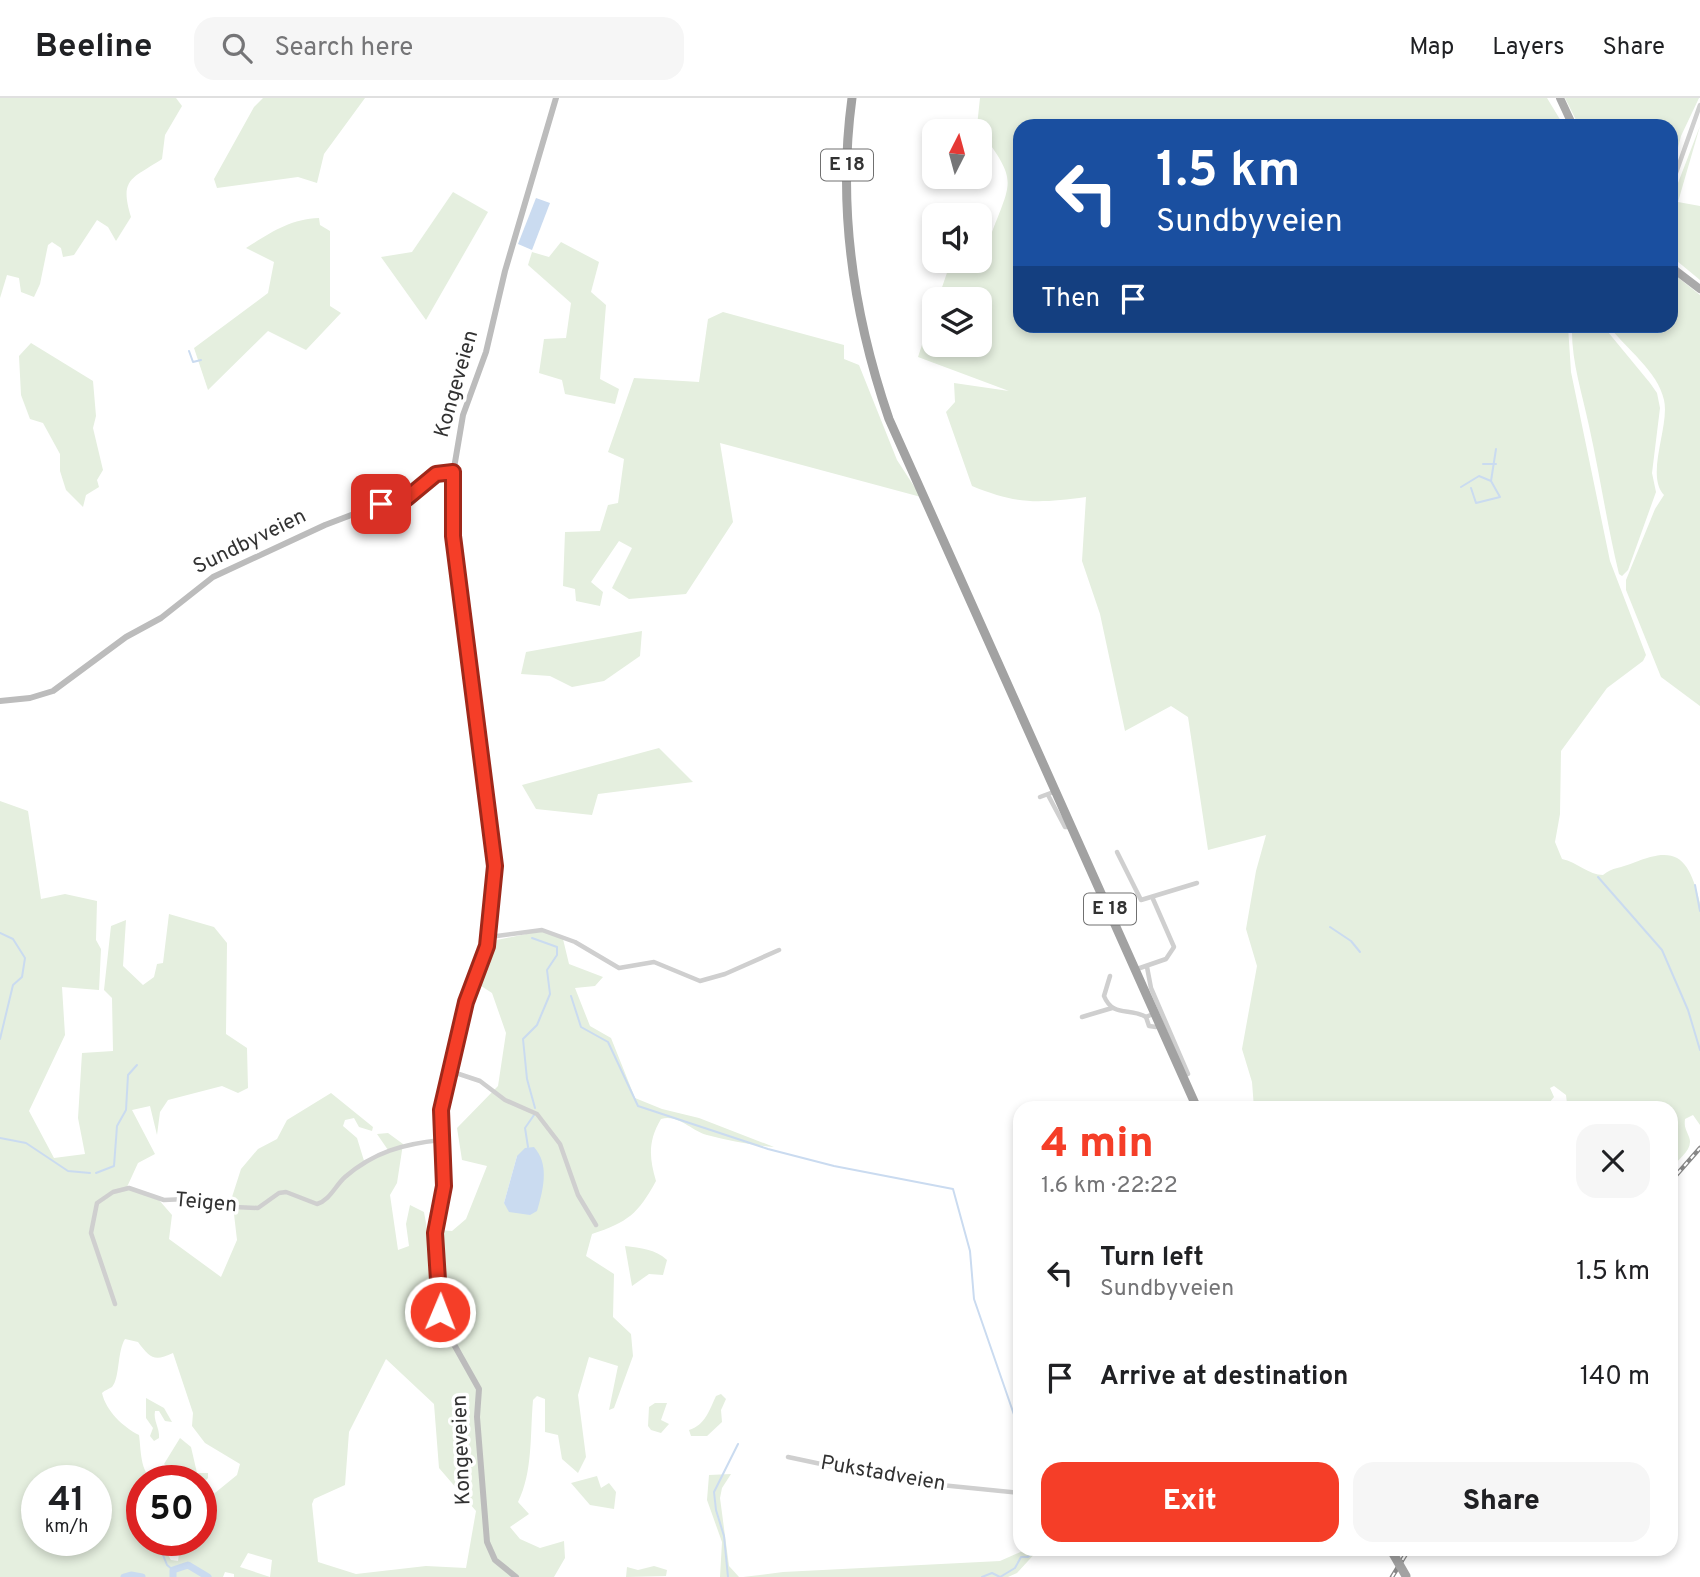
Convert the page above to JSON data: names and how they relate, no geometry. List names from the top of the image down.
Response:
{
  "streets": {
    "highway": ["E 18"],
    "main road": ["Kongeveien", "Sundbyveien"],
    "street": ["Teigen", "Pukstadveien"]
  },
  "crossings": [
    ["Kongeveien", "Sundbyveien"],
    ["Kongeveien", "Teigen"]
  ],
  "north": "top",
  "page": {
    "header": "Beeline",
    "search": "Search here",
    "nav": ["Map", "Layers", "Share"],
    "turn": ["1.5 km", "Sundbyveien"],
    "then": "Then",
    "heading": ["4 min", "1.6 km · 22:22"],
    "list": [
      {
        "name": "Turn left",
        "note": "Sundbyveien",
        "value": "1.5 km"
      },
      {
        "name": "Arrive at destination",
        "value": "140 m"
      }
    ],
    "buttons": ["Exit", "Share"],
    "speed": "41 km/h",
    "limit": "50"
  }
}
